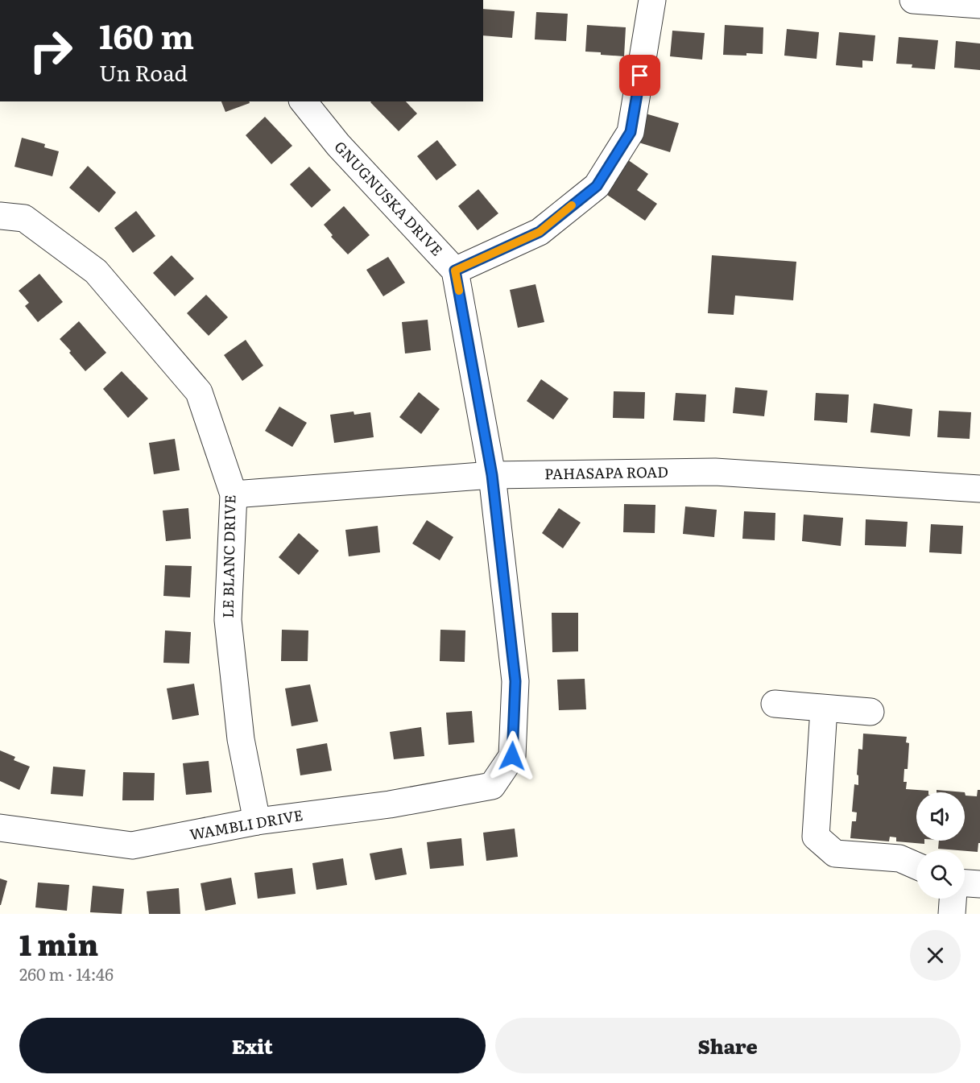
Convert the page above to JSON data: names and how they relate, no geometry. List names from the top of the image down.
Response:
{
  "streets": {
    "street": [
      "GNUGNUSKA DRIVE",
      "PAHASAPA ROAD",
      "LE BLANC DRIVE",
      "WAMBLI DRIVE"
    ]
  },
  "crossings": [
    ["PAHASAPA ROAD", "LE BLANC DRIVE"],
    ["PAHASAPA ROAD", "WAMBLI DRIVE"],
    ["LE BLANC DRIVE", "WAMBLI DRIVE"]
  ],
  "page": {
    "turn": ["160 m", "Un Road"],
    "heading": ["1 min", "260 m · 14:46"],
    "buttons": ["Exit", "Share"]
  }
}
